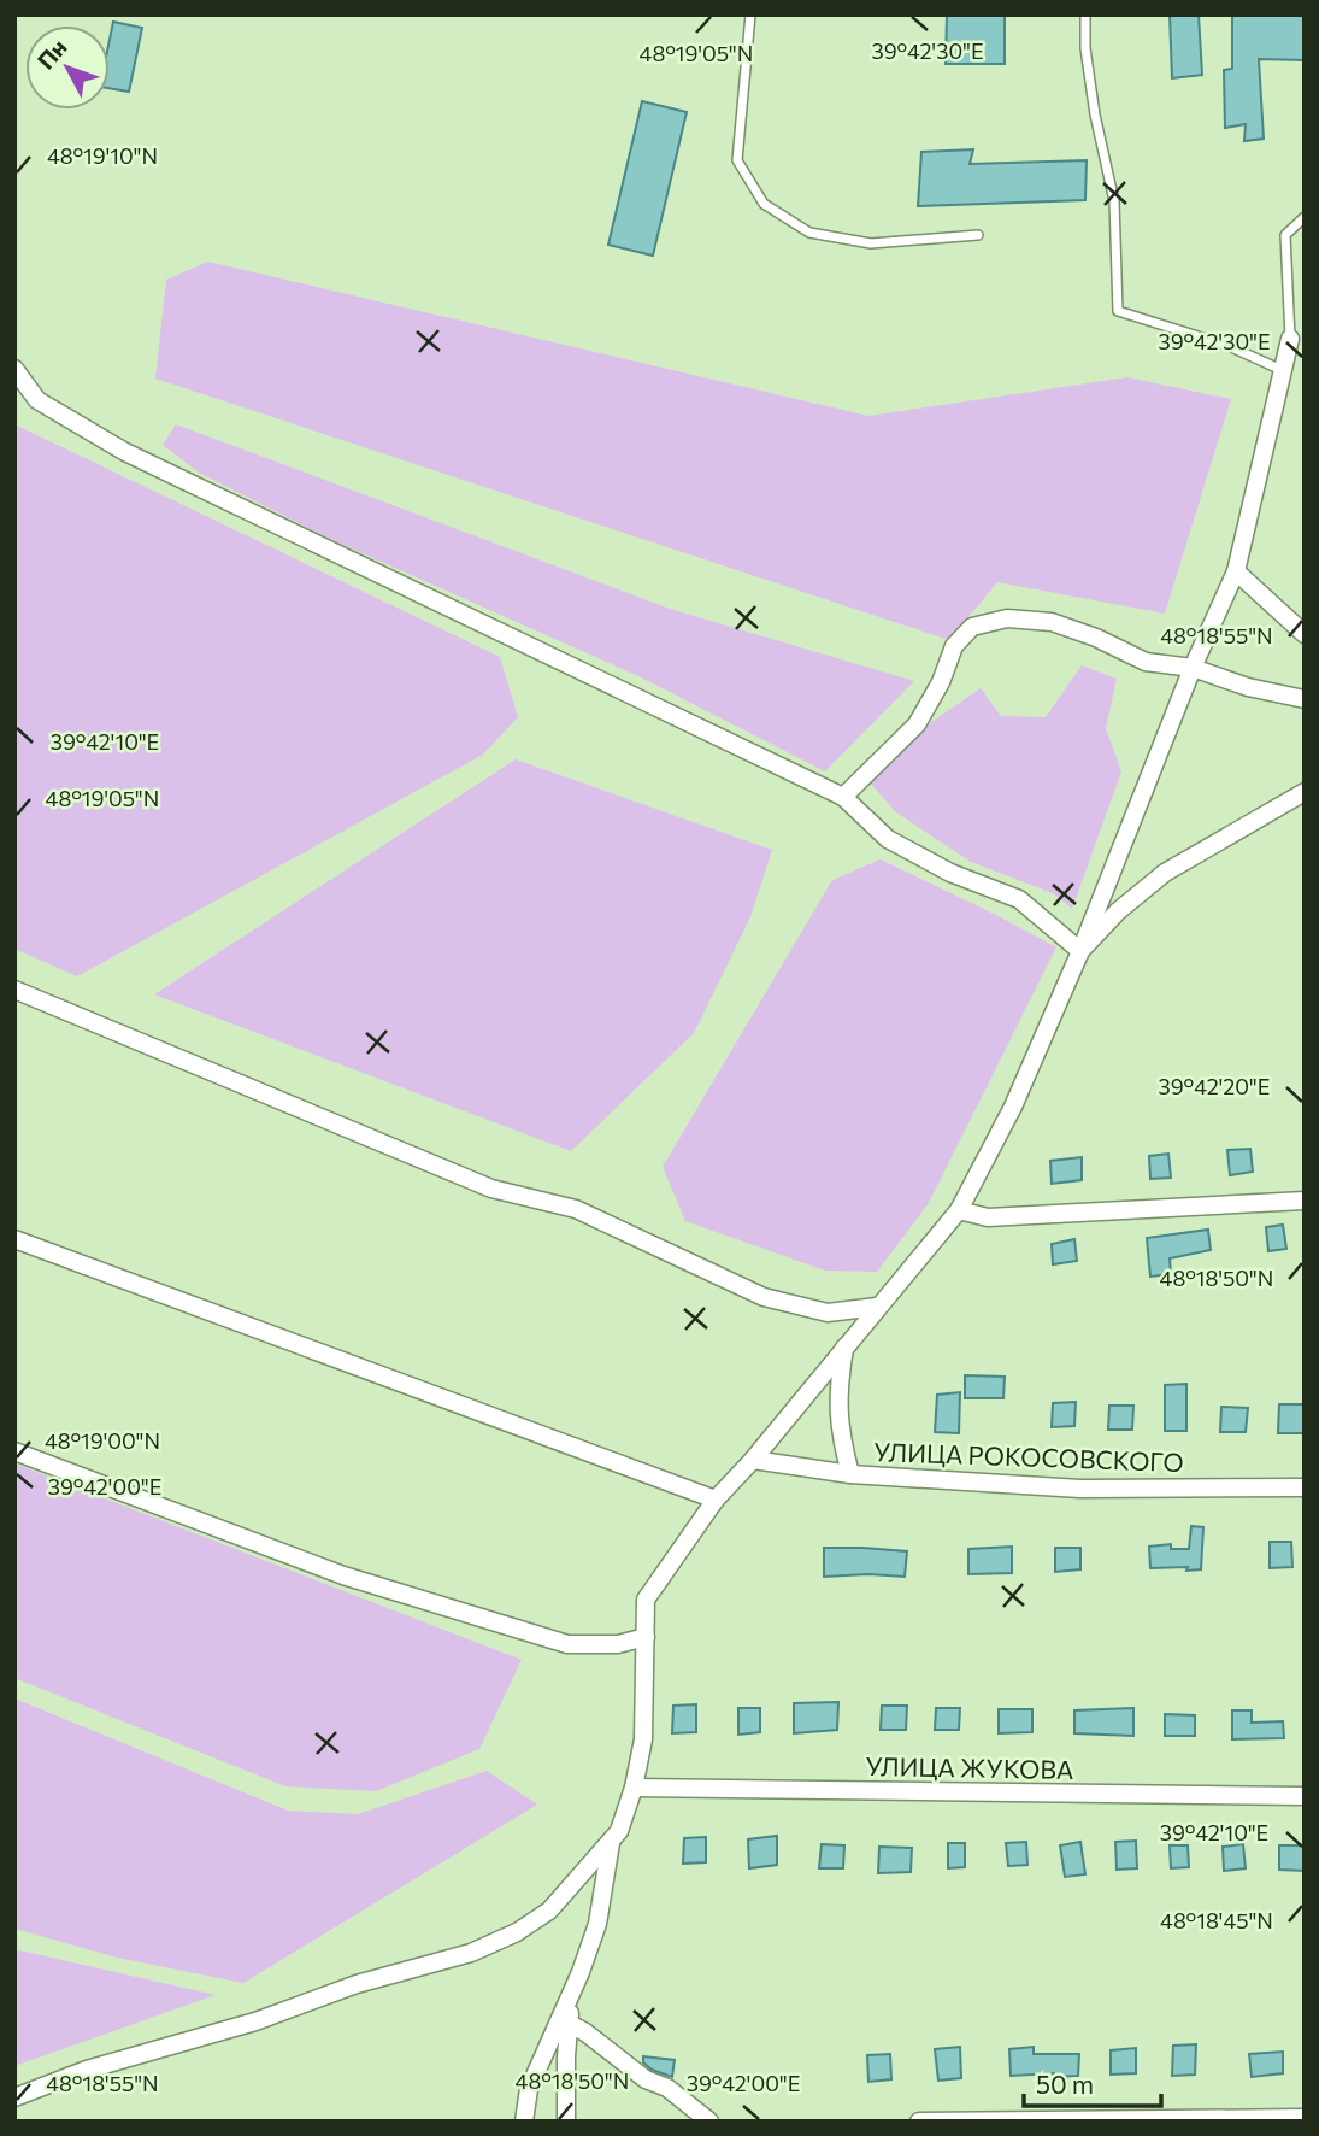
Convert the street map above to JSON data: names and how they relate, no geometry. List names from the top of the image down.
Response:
{
  "streets": {
    "street": ["УЛИЦА РОКОСОВСКОГО", "УЛИЦА ЖУКОВА"]
  },
  "scale_bar": "50 m",
  "north": "top left",
  "coordinates": [
    "39°42'30\"E",
    "48°19'05\"N",
    "48°19'10\"N",
    "48°18'55\"N",
    "39°42'10\"E",
    "39°42'20\"E",
    "48°18'50\"N",
    "48°19'00\"N",
    "39°42'00\"E",
    "48°18'45\"N"
  ]
}
